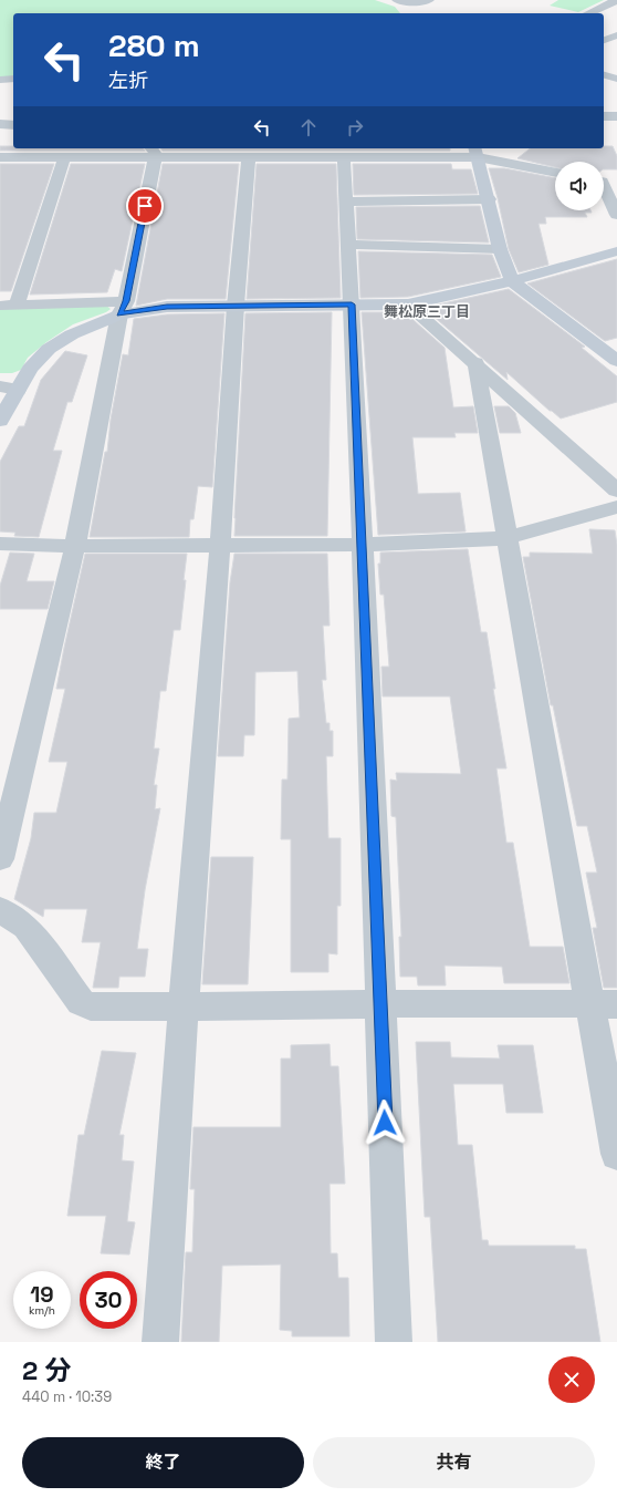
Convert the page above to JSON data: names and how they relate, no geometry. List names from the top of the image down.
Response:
{
  "districts": ["舞松原三丁目"],
  "page": {
    "turn": ["280 m", "左折"],
    "speed": "19 km/h",
    "limit": "30",
    "heading": ["2 分", "440 m · 10:39"],
    "buttons": ["終了", "共有"]
  }
}
